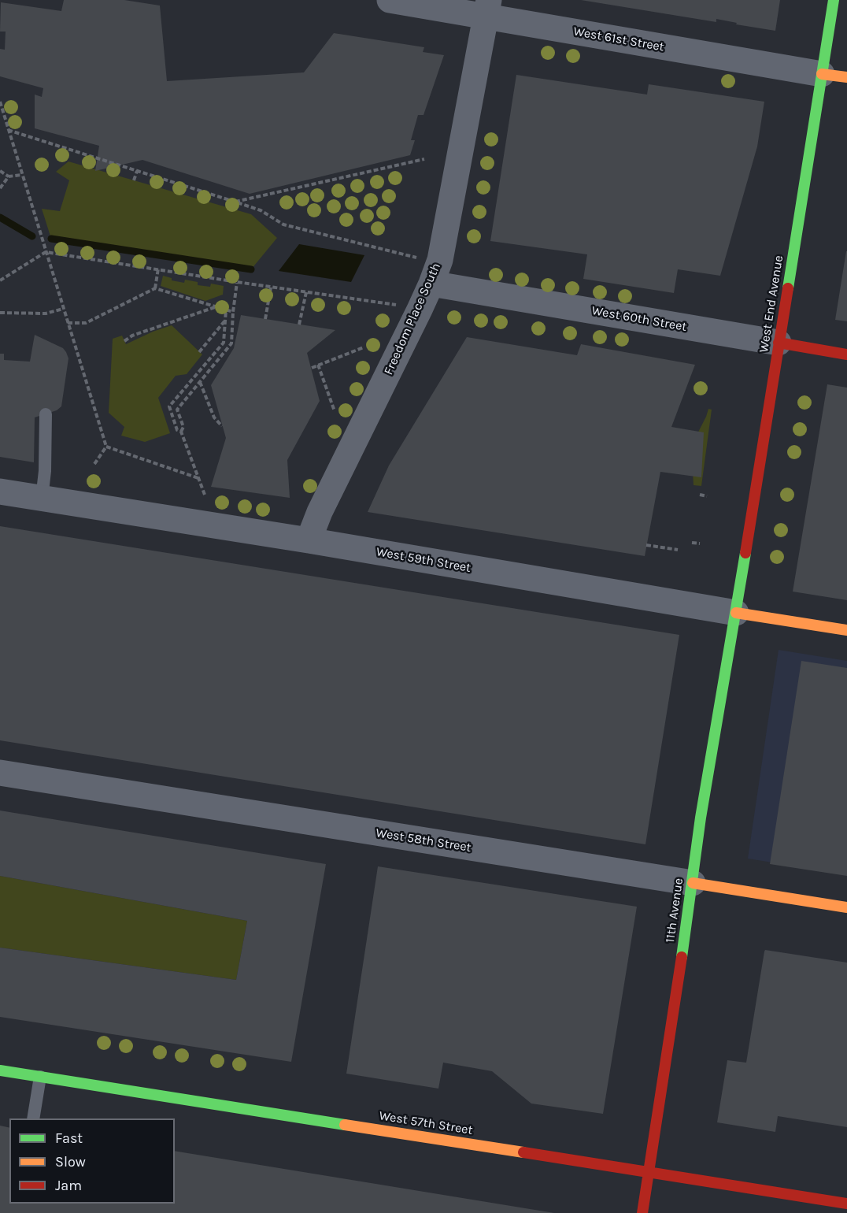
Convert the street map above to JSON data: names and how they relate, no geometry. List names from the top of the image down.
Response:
{
  "streets": {
    "main road": [
      "West 61st Street",
      "West End Avenue",
      "West 60th Street",
      "West 59th Street",
      "West 58th Street",
      "11th Avenue",
      "West 57th Street"
    ],
    "street": ["Freedom Place South"]
  },
  "crossings": [
    ["West 61st Street", "West End Avenue"],
    ["West 61st Street", "Freedom Place South"],
    ["West End Avenue", "West 60th Street"],
    ["West End Avenue", "West 59th Street"],
    ["West End Avenue", "11th Avenue"],
    ["Freedom Place South", "West 60th Street"],
    ["Freedom Place South", "West 59th Street"],
    ["West 59th Street", "11th Avenue"],
    ["West 58th Street", "11th Avenue"],
    ["11th Avenue", "West 57th Street"]
  ],
  "legend": ["Fast", "Slow", "Jam"]
}
